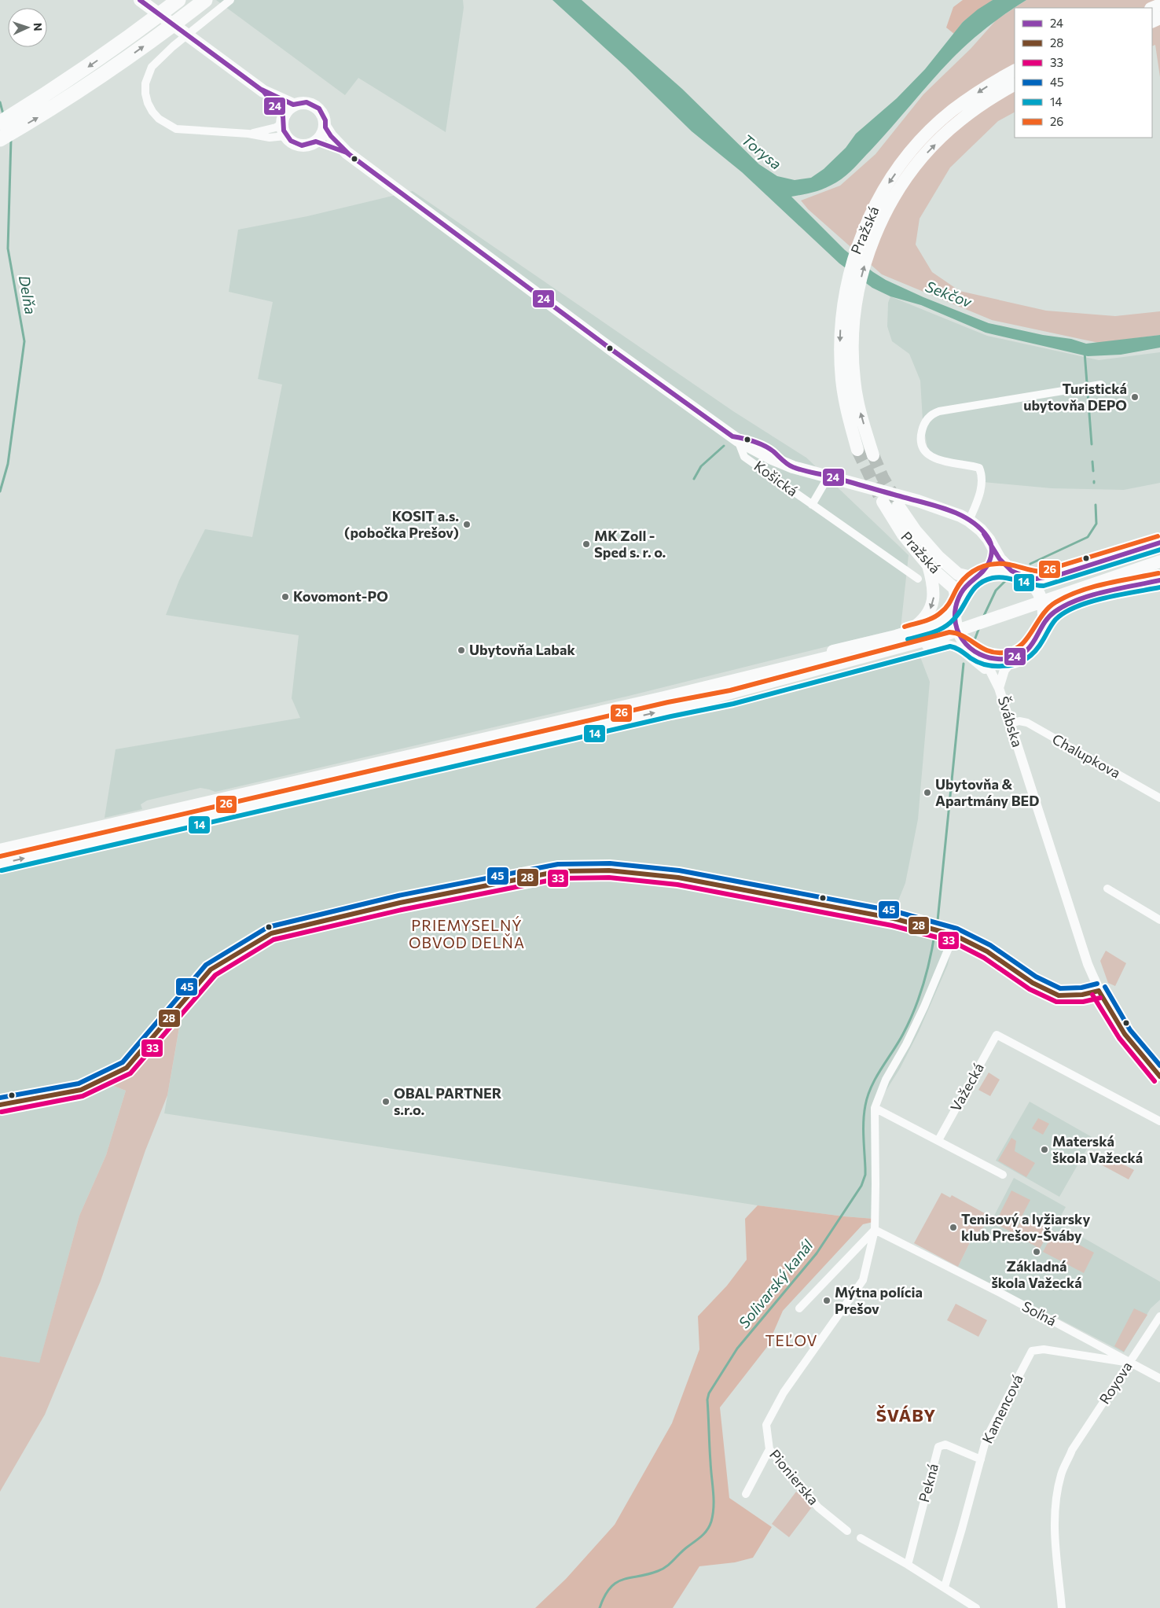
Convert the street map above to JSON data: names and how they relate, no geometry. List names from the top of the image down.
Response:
{
  "streets": {
    "main road": ["Pražská", "Košická"],
    "street": [
      "Švábska",
      "Chalupkova",
      "Važecká",
      "Soľná",
      "Royova",
      "Kamencová",
      "Pionierska",
      "Pekná"
    ]
  },
  "crossings": [
    ["Pražská", "Košická"],
    ["Pražská", "Švábska"],
    ["Košická", "Švábska"],
    ["Švábska", "Chalupkova"],
    ["Soľná", "Royova"],
    ["Soľná", "Kamencová"],
    ["Soľná", "Pionierska"],
    ["Royova", "Kamencová"],
    ["Kamencová", "Pekná"]
  ],
  "districts": ["PRIEMYSELNÝ OBVOD DELŇA", "TEĽOV", "ŠVÁBY"],
  "water": [
    "Torysa",
    "Sekčov",
    "Delňa",
    "Solivarský kanál"
  ],
  "places": [
    "Turistická ubytovňa DEPO",
    "KOSIT a.s. (pobočka Prešov)",
    "MK Zoll - Sped s. r. o.",
    "Kovomont-PO",
    "Ubytovňa Labak",
    "Ubytovňa & Apartmány BED",
    "OBAL PARTNER s.r.o.",
    "Materská škola Važecká",
    "Tenisový a lyžiarsky klub Prešov-Šváby",
    "Základná škola Važecká",
    "Mýtna polícia Prešov"
  ],
  "lines": [
    "transit line 24",
    "transit line 26",
    "transit line 14",
    "transit line 45",
    "transit line 28",
    "transit line 33"
  ],
  "legend": [
    "24",
    "28",
    "33",
    "45",
    "14",
    "26"
  ],
  "north": "right"
}
